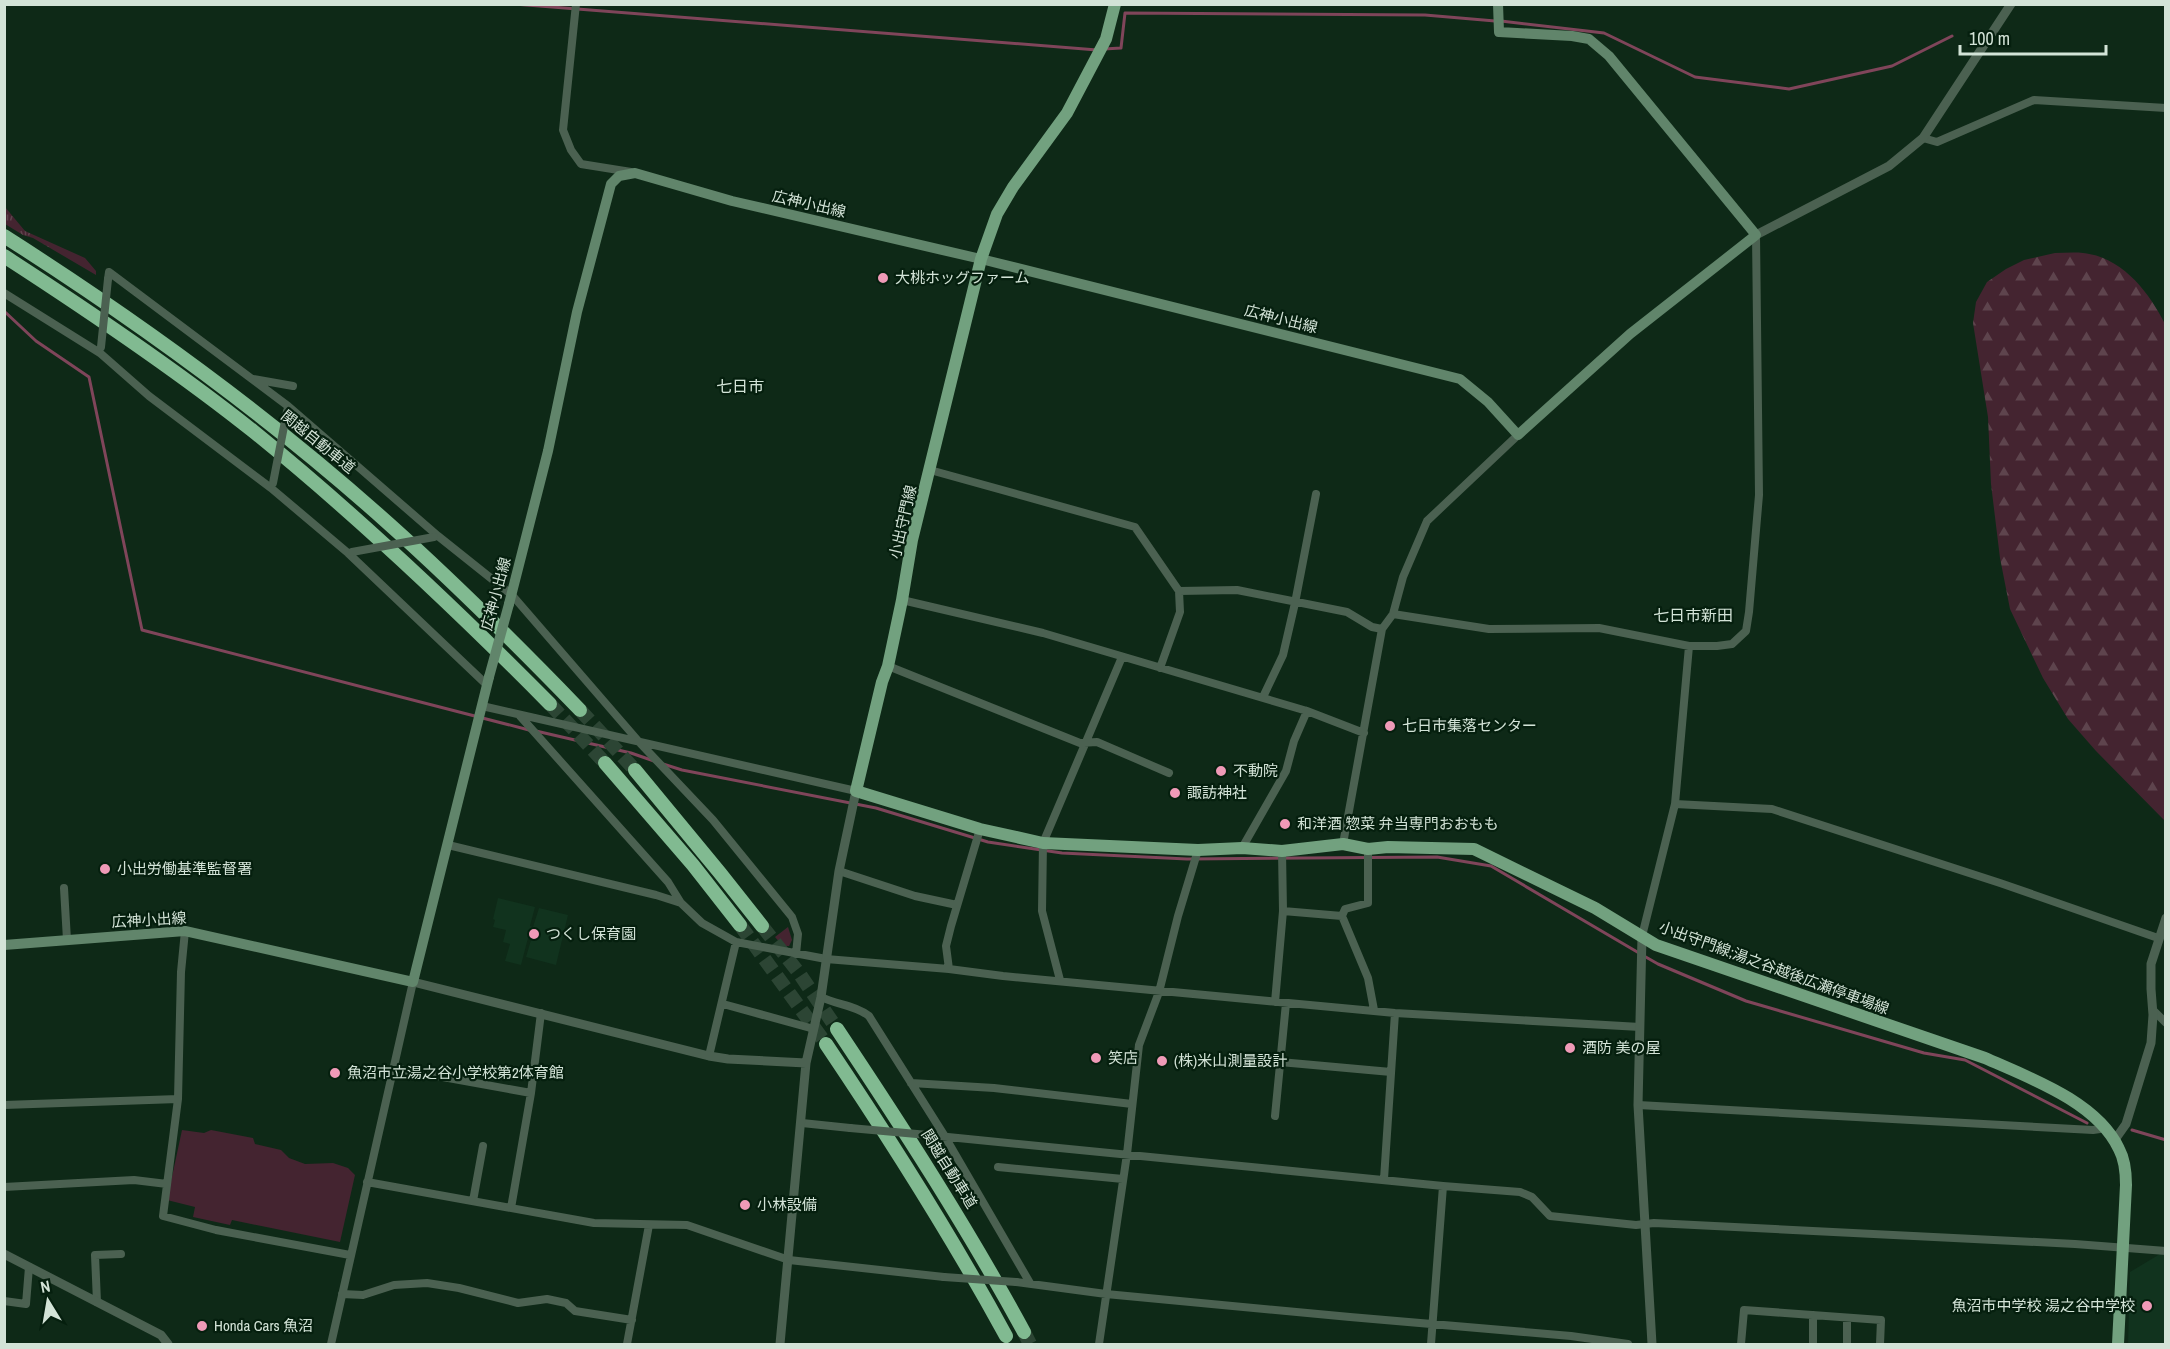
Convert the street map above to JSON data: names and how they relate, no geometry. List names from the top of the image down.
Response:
{
  "streets": {
    "highway": ["関越自動車道"],
    "main road": ["広神小出線", "小出守門線", "小出守門線;湯之谷越後広瀬停車場線"]
  },
  "crossings": [
    ["広神小出線", "小出守門線"],
    ["小出守門線", "小出守門線;湯之谷越後広瀬停車場線"]
  ],
  "districts": ["七日市", "七日市新田"],
  "places": [
    "大桃ホッグファーム",
    "七日市集落センター",
    "不動院",
    "諏訪神社",
    "和洋酒 惣菜 弁当専門おおもも",
    "小出労働基準監督署",
    "つくし保育園",
    "酒防 美の屋",
    "笑店",
    "(株)米山測量設計",
    "魚沼市立湯之谷小学校第2体育館",
    "小林設備",
    "魚沼市中学校 湯之谷中学校",
    "Honda Cars 魚沼"
  ],
  "scale_bar": "100 m",
  "north": "top"
}
